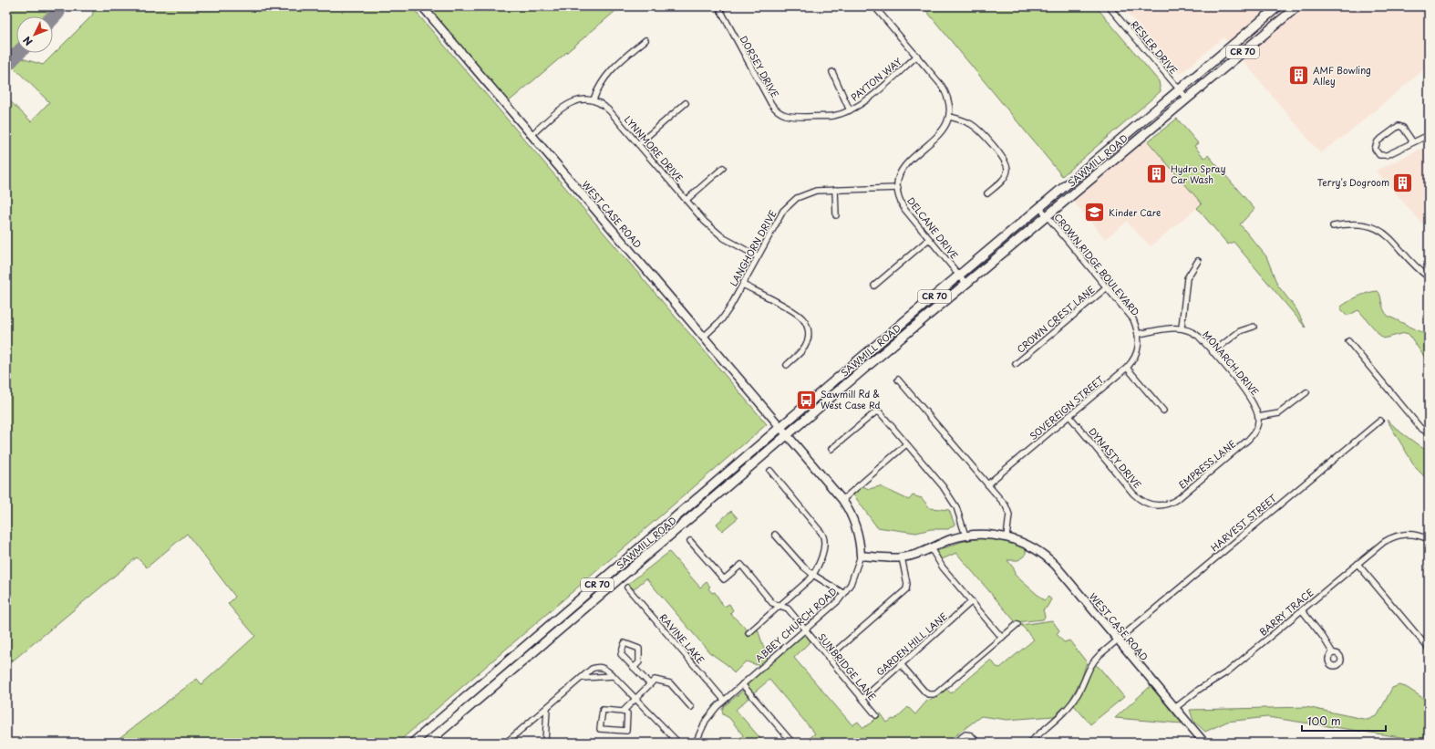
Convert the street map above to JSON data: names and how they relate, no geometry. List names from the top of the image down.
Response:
{
  "streets": {
    "main road": [
      "CR 70",
      "SAWMILL ROAD",
      "WEST CASE ROAD",
      "ABBEY CHURCH ROAD"
    ],
    "street": [
      "RESLER DRIVE",
      "DORSEY DRIVE",
      "PAYTON WAY",
      "LYNNMORE DRIVE",
      "DELCANE DRIVE",
      "LANGHORN DRIVE",
      "CROWN RIDGE BOULEVARD",
      "CROWN CREST LANE",
      "MONARCH DRIVE",
      "SOVEREIGN STREET",
      "DYNASTY DRIVE",
      "EMPRESS LANE",
      "HARVEST STREET",
      "BARRY TRACE",
      "RAVINE LAKE",
      "GARDEN HILL LANE",
      "SUNBRIDGE LANE"
    ]
  },
  "crossings": [
    ["RESLER DRIVE", "SAWMILL ROAD"],
    ["DORSEY DRIVE", "PAYTON WAY"],
    ["LYNNMORE DRIVE", "LANGHORN DRIVE"],
    ["SAWMILL ROAD", "WEST CASE ROAD"],
    ["SAWMILL ROAD", "DELCANE DRIVE"],
    ["SAWMILL ROAD", "CROWN RIDGE BOULEVARD"],
    ["SAWMILL ROAD", "ABBEY CHURCH ROAD"],
    ["WEST CASE ROAD", "LANGHORN DRIVE"],
    ["WEST CASE ROAD", "HARVEST STREET"],
    ["WEST CASE ROAD", "BARRY TRACE"],
    ["WEST CASE ROAD", "ABBEY CHURCH ROAD"],
    ["DELCANE DRIVE", "LANGHORN DRIVE"],
    ["CROWN RIDGE BOULEVARD", "CROWN CREST LANE"],
    ["CROWN RIDGE BOULEVARD", "SOVEREIGN STREET"],
    ["MONARCH DRIVE", "EMPRESS LANE"],
    ["SOVEREIGN STREET", "DYNASTY DRIVE"],
    ["DYNASTY DRIVE", "EMPRESS LANE"],
    ["ABBEY CHURCH ROAD", "RAVINE LAKE"],
    ["ABBEY CHURCH ROAD", "SUNBRIDGE LANE"],
    ["GARDEN HILL LANE", "SUNBRIDGE LANE"]
  ],
  "places": {
    "building": ["AMF Bowling Alley", "Hydro Spray Car Wash", "Terry's Dogroom"],
    "school or university": ["Kinder Care"],
    "bus stop": ["Sawmill Rd & West Case Rd"]
  },
  "scale_bar": "100 m",
  "north": "bottom left"
}
